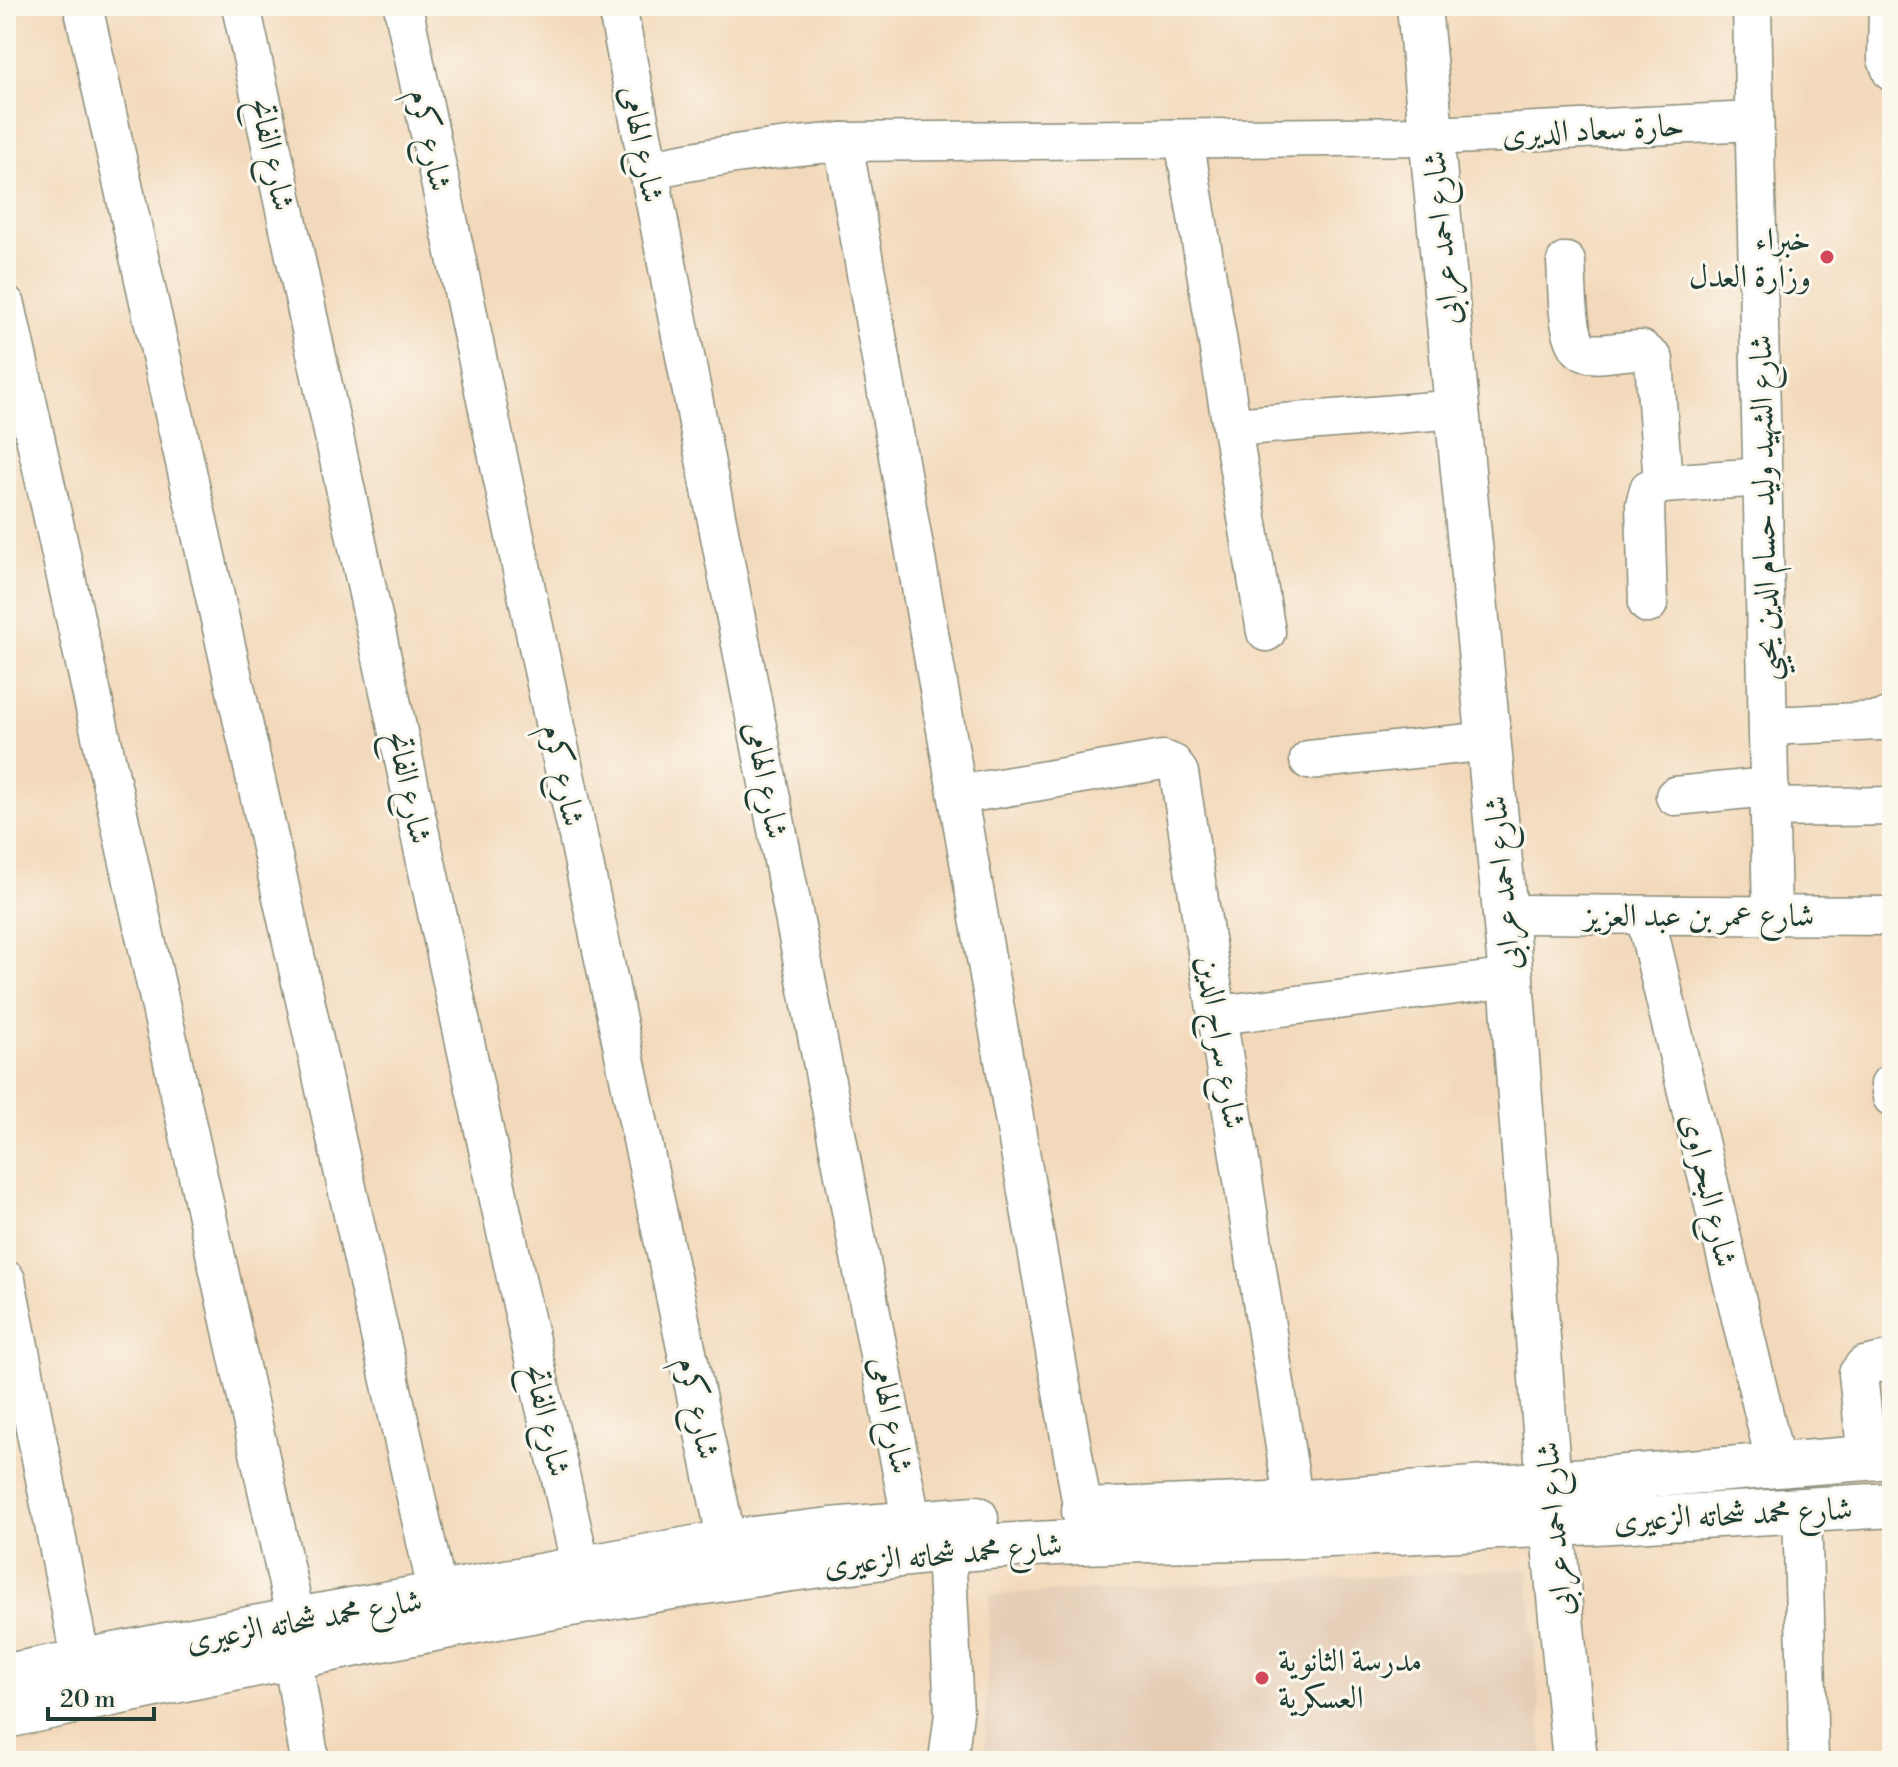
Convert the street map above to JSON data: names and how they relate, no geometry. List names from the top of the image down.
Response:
{
  "streets": {
    "street": [
      "حارة سعاد الديرى",
      "شارع كرم",
      "شارع الهامى",
      "شارع الفاتح",
      "شارع احمد عرابى",
      "شارع الشهيد وليد حسام الدين يحيي",
      "شارع عمر بن عبد العزيز",
      "شارع سراج الدين",
      "شارع البحراوى",
      "شارع محمد شحاته الزعيرى"
    ]
  },
  "crossings": [
    ["حارة سعاد الديرى", "شارع الهامى"],
    ["حارة سعاد الديرى", "شارع احمد عرابى"],
    ["حارة سعاد الديرى", "شارع الشهيد وليد حسام الدين يحيي"],
    ["شارع كرم", "شارع محمد شحاته الزعيرى"],
    ["شارع الهامى", "شارع محمد شحاته الزعيرى"],
    ["شارع الفاتح", "شارع محمد شحاته الزعيرى"],
    ["شارع احمد عرابى", "شارع عمر بن عبد العزيز"],
    ["شارع احمد عرابى", "شارع محمد شحاته الزعيرى"],
    ["شارع الشهيد وليد حسام الدين يحيي", "شارع عمر بن عبد العزيز"],
    ["شارع عمر بن عبد العزيز", "شارع البحراوى"],
    ["شارع سراج الدين", "شارع محمد شحاته الزعيرى"],
    ["شارع البحراوى", "شارع محمد شحاته الزعيرى"]
  ],
  "places": ["خبراء وزارة العدل", "مدرسة الثانوية العسكرية"],
  "scale_bar": "20 m"
}
